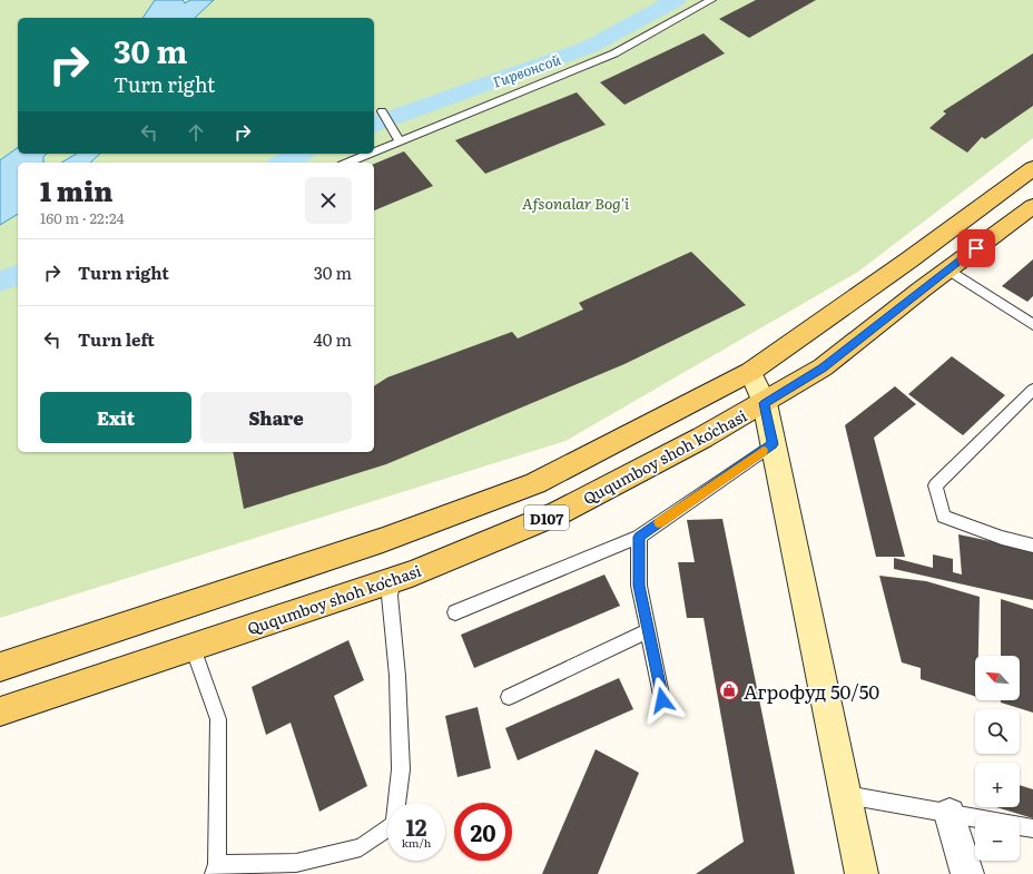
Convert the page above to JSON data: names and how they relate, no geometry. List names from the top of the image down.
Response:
{
  "streets": {
    "main road": ["Ququmboy shoh koʻchasi", "D107"]
  },
  "water": ["Гирвонсой"],
  "parks": ["Afsonalar Bog'i"],
  "places": {
    "shop": ["Агрофуд 50/50"]
  },
  "north": "top left",
  "page": {
    "turn": ["30 m", "Turn right"],
    "heading": ["1 min", "160 m · 22:24"],
    "list": [
      {
        "name": "Turn right",
        "value": "30 m"
      },
      {
        "name": "Turn left",
        "value": "40 m"
      }
    ],
    "buttons": ["Exit", "Share"],
    "map_buttons": ["+", "−"],
    "speed": "12 km/h",
    "limit": "20"
  }
}
